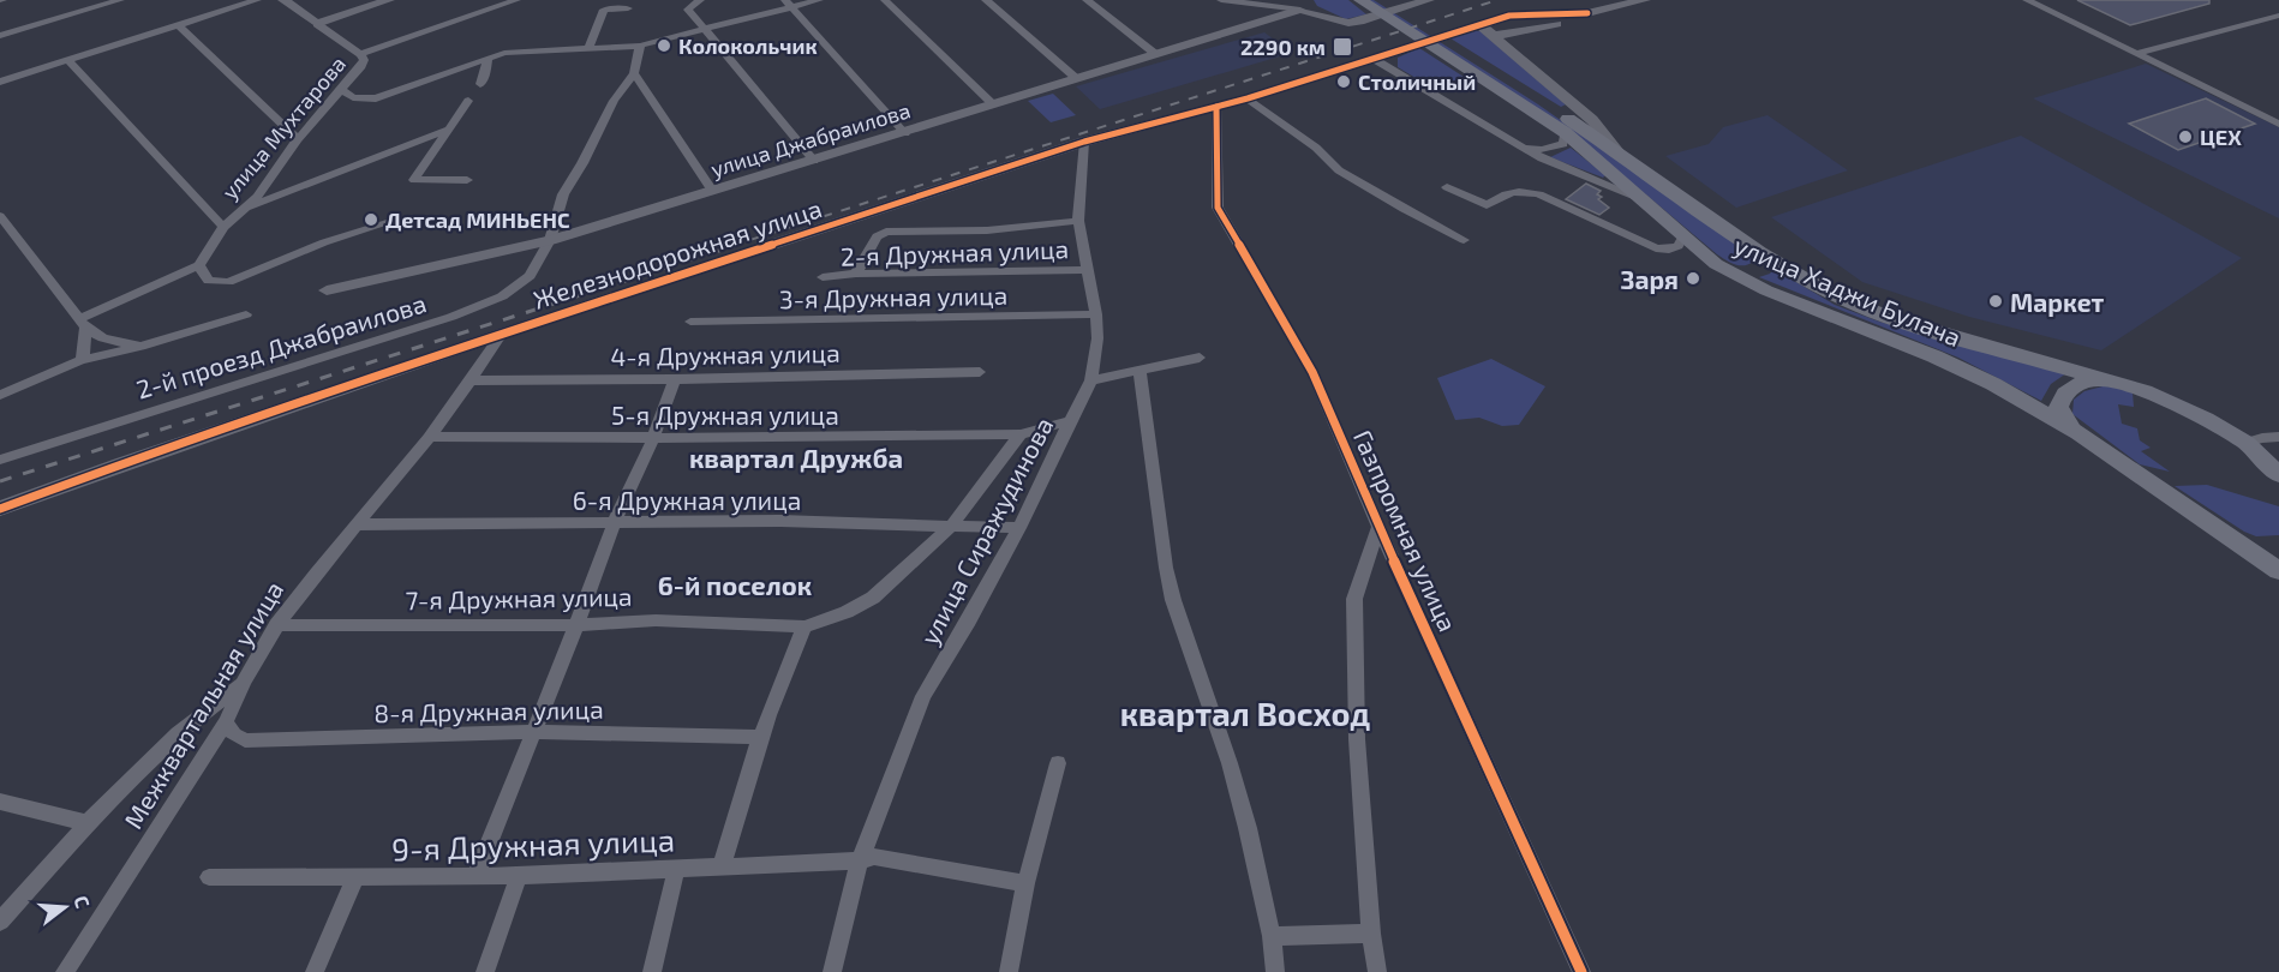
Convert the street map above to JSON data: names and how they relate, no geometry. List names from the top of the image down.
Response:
{
  "streets": {
    "main road": ["улица Хаджи Булача"],
    "street": [
      "улица Мухтарова",
      "улица Джабраилова",
      "2-я Дружная улица",
      "Железнодорожная улица",
      "3-я Дружная улица",
      "2-й проезд Джабраилова",
      "4-я Дружная улица",
      "5-я Дружная улица",
      "6-я Дружная улица",
      "улица Сиражудинова",
      "Газпромная улица",
      "7-я Дружная улица",
      "Межквартальная улица",
      "8-я Дружная улица",
      "9-я Дружная улица"
    ]
  },
  "crossings": [
    ["улица Джабраилова", "2-й проезд Джабраилова"],
    ["2-я Дружная улица", "улица Сиражудинова"],
    ["Железнодорожная улица", "улица Сиражудинова"],
    ["Железнодорожная улица", "Газпромная улица"],
    ["Железнодорожная улица", "Межквартальная улица"],
    ["3-я Дружная улица", "улица Сиражудинова"],
    ["4-я Дружная улица", "Межквартальная улица"],
    ["5-я Дружная улица", "улица Сиражудинова"],
    ["5-я Дружная улица", "Межквартальная улица"],
    ["6-я Дружная улица", "улица Сиражудинова"],
    ["6-я Дружная улица", "Межквартальная улица"],
    ["улица Сиражудинова", "9-я Дружная улица"],
    ["7-я Дружная улица", "Межквартальная улица"],
    ["Межквартальная улица", "8-я Дружная улица"]
  ],
  "districts": ["квартал Дружба", "6-й поселок", "квартал Восход"],
  "places": {
    "other": [
      "Колокольчик",
      "Столичный",
      "ЦЕХ",
      "Детсад МИНЬЕНС",
      "Заря",
      "Маркет"
    ],
    "transit": ["2290 км"]
  },
  "north": "right"
}
